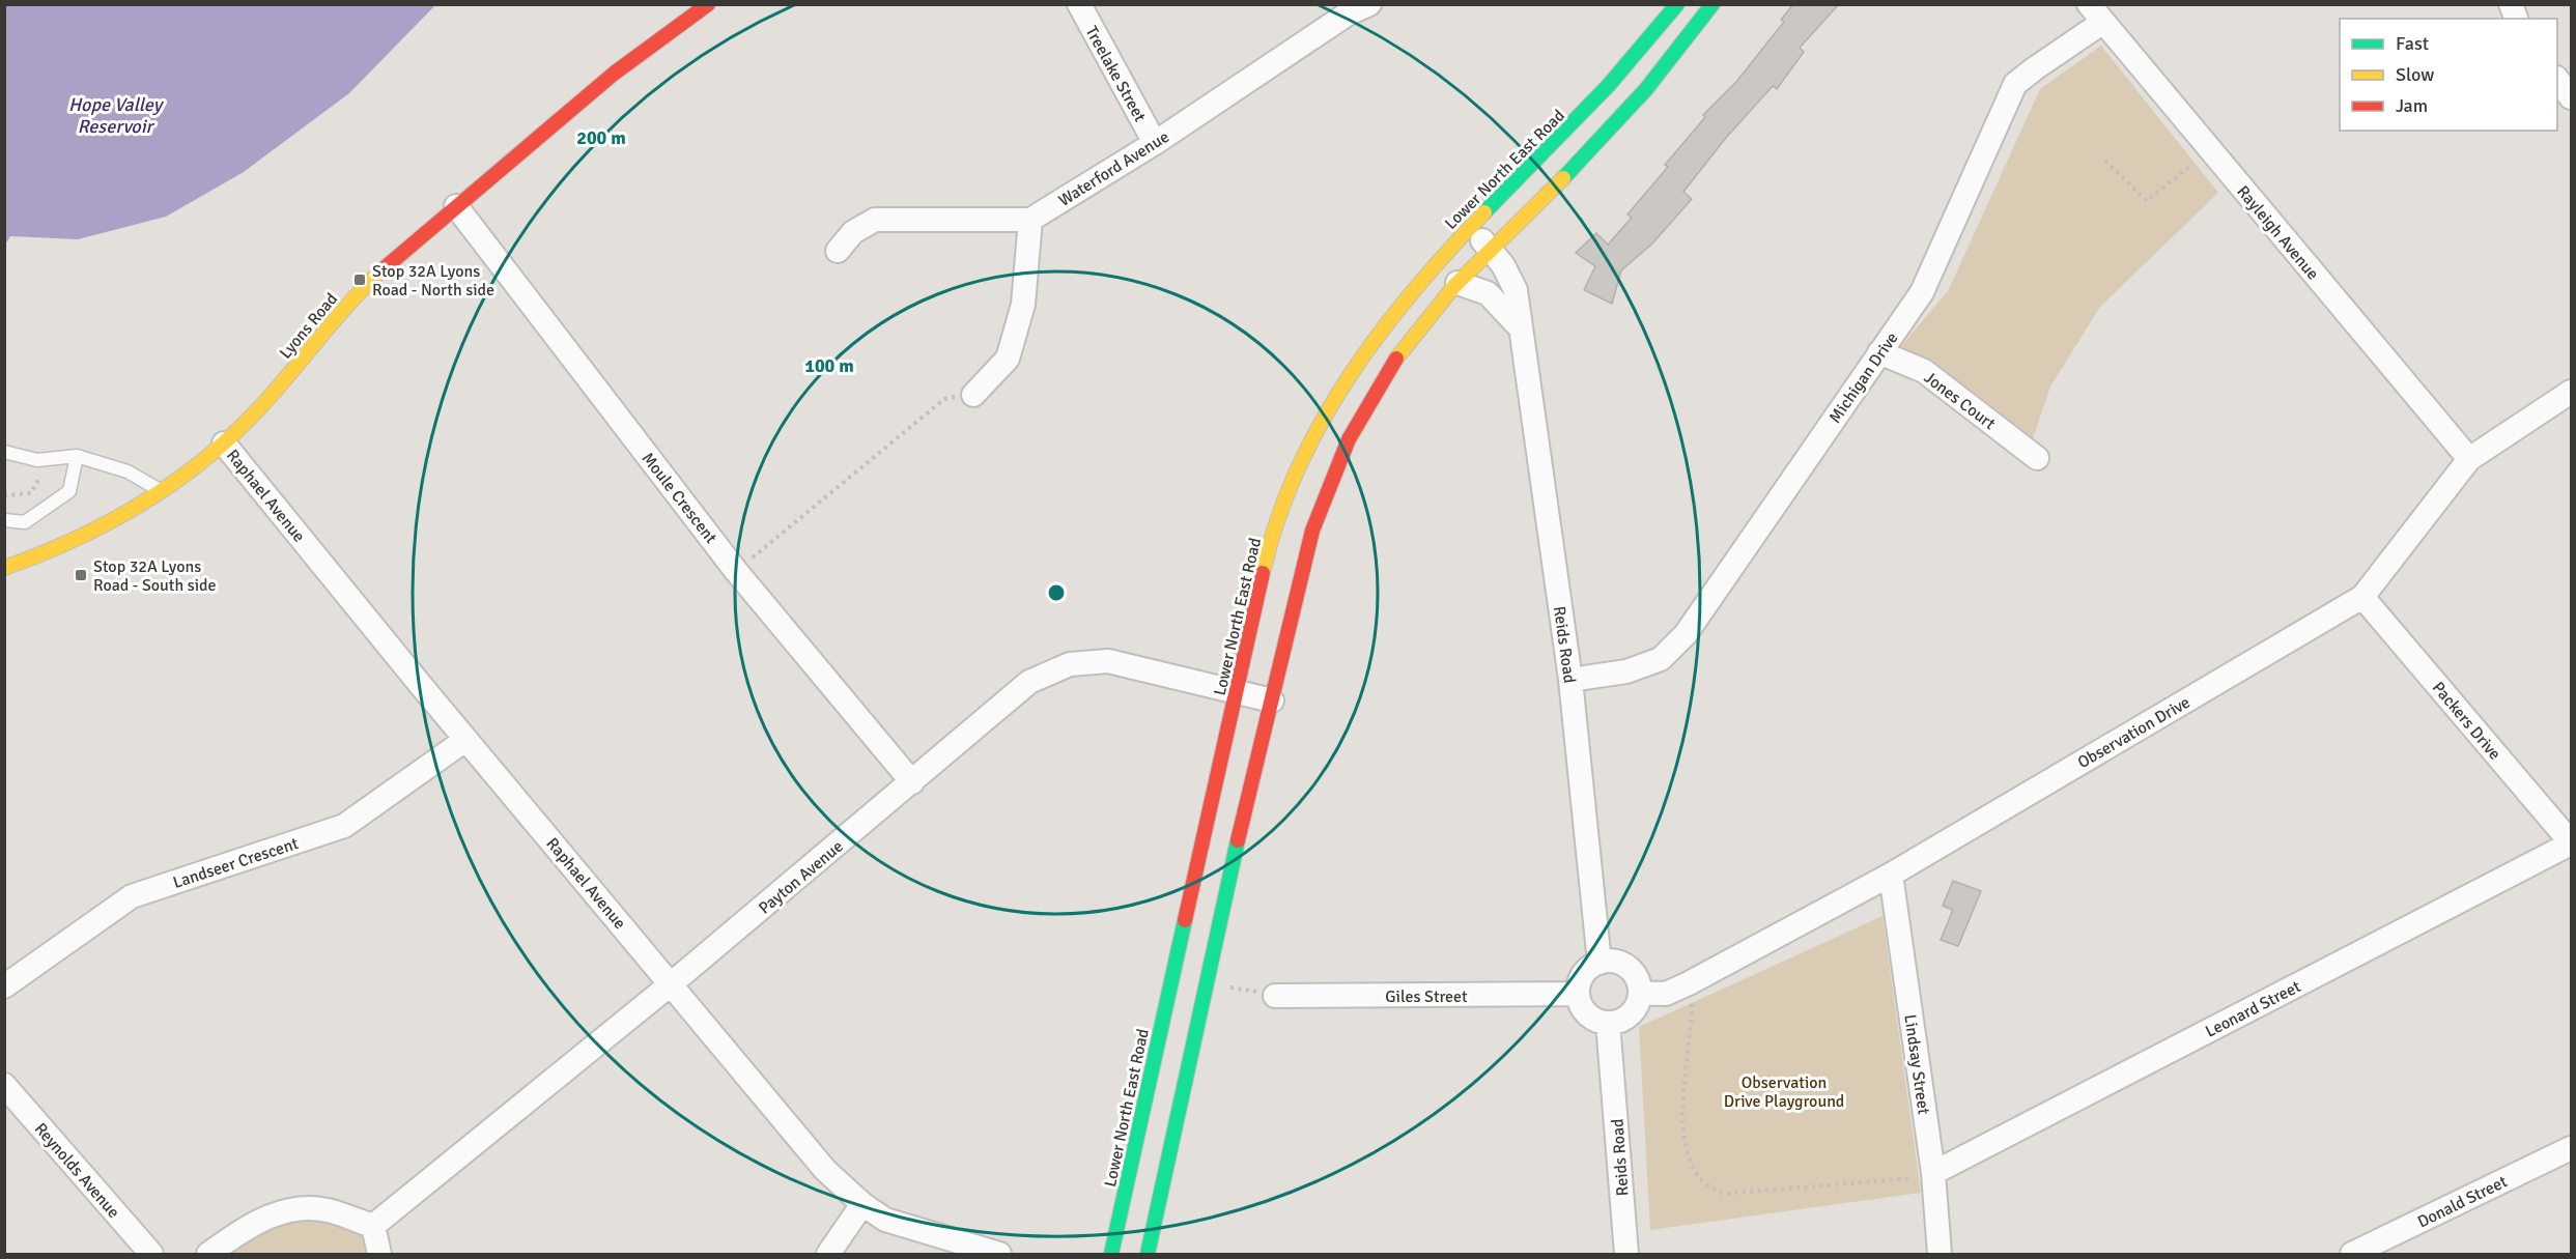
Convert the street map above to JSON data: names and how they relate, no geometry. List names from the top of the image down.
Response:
{
  "streets": {
    "main road": ["Lower North East Road", "Lyons Road"],
    "street": [
      "Treelake Street",
      "Waterford Avenue",
      "Rayleigh Avenue",
      "Michigan Drive",
      "Jones Court",
      "Raphael Avenue",
      "Moule Crescent",
      "Reids Road",
      "Packers Drive",
      "Observation Drive",
      "Landseer Crescent",
      "Payton Avenue",
      "Giles Street",
      "Leonard Street",
      "Lindsay Street",
      "Reynolds Avenue",
      "Donald Street"
    ]
  },
  "crossings": [
    ["Treelake Street", "Waterford Avenue"],
    ["Lower North East Road", "Reids Road"],
    ["Lower North East Road", "Payton Avenue"],
    ["Rayleigh Avenue", "Michigan Drive"],
    ["Rayleigh Avenue", "Observation Drive"],
    ["Lyons Road", "Raphael Avenue"],
    ["Lyons Road", "Moule Crescent"],
    ["Michigan Drive", "Jones Court"],
    ["Michigan Drive", "Reids Road"],
    ["Raphael Avenue", "Landseer Crescent"],
    ["Raphael Avenue", "Payton Avenue"],
    ["Moule Crescent", "Payton Avenue"],
    ["Reids Road", "Observation Drive"],
    ["Reids Road", "Giles Street"],
    ["Packers Drive", "Observation Drive"],
    ["Packers Drive", "Leonard Street"],
    ["Observation Drive", "Giles Street"],
    ["Observation Drive", "Lindsay Street"],
    ["Leonard Street", "Lindsay Street"]
  ],
  "water": ["Hope Valley Reservoir"],
  "parks": ["Observation Drive Playground"],
  "places": {
    "transit": ["Stop 32A Lyons Road - North side", "Stop 32A Lyons Road - South side"]
  },
  "legend": ["Fast", "Slow", "Jam"],
  "rings": ["200 m", "100 m"]
}
